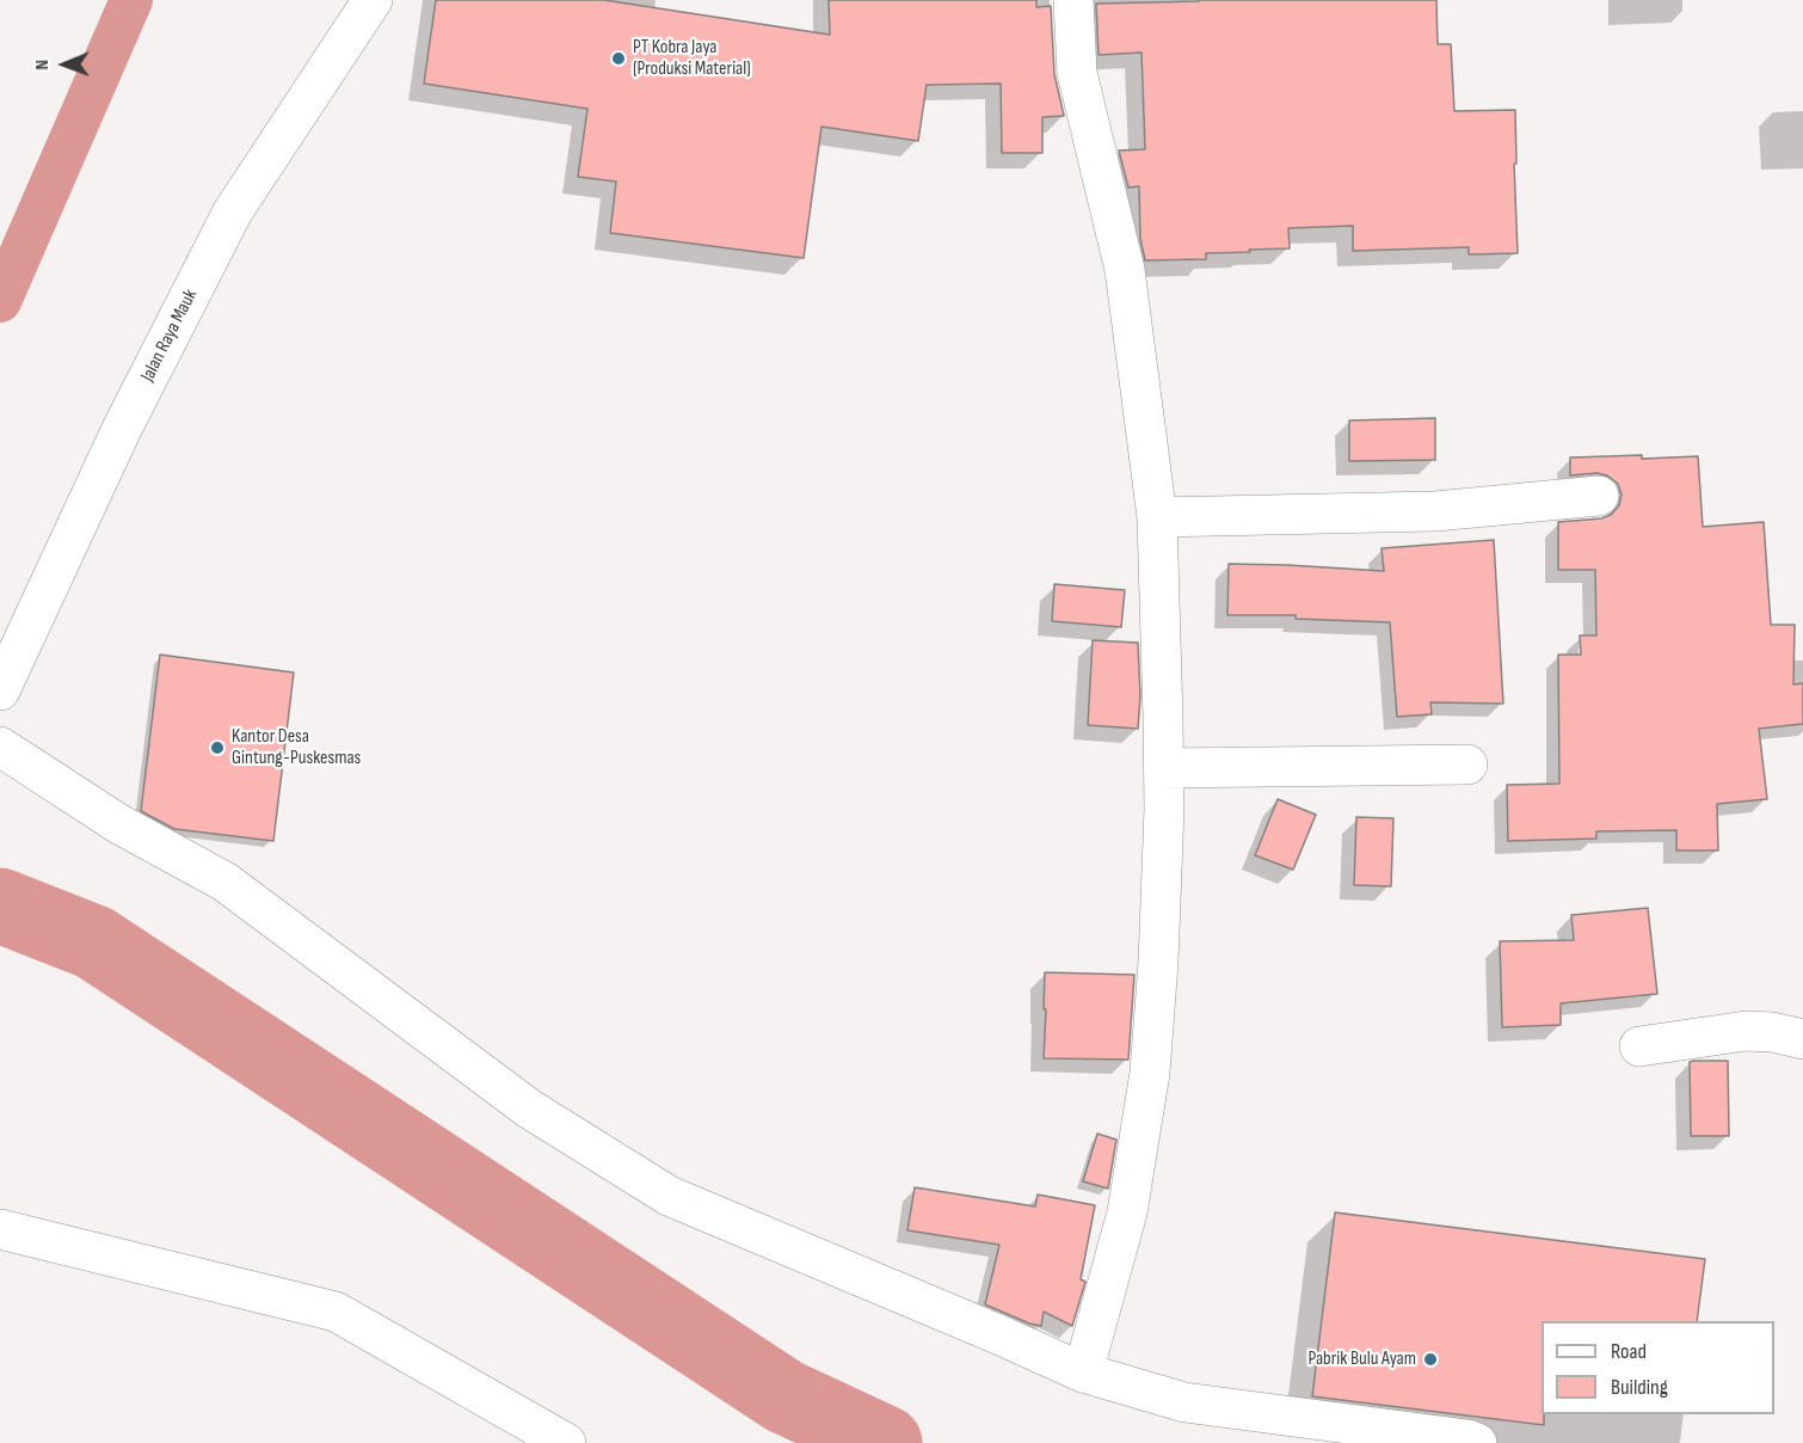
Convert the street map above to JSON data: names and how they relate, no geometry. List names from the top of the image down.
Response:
{
  "streets": {
    "street": ["Jalan Raya Mauk"]
  },
  "places": ["PT Kobra Jaya (Produksi Material)", "Kantor Desa Gintung-Puskesmas", "Pabrik Bulu Ayam"],
  "legend": ["Road", "Building"],
  "north": "left"
}
